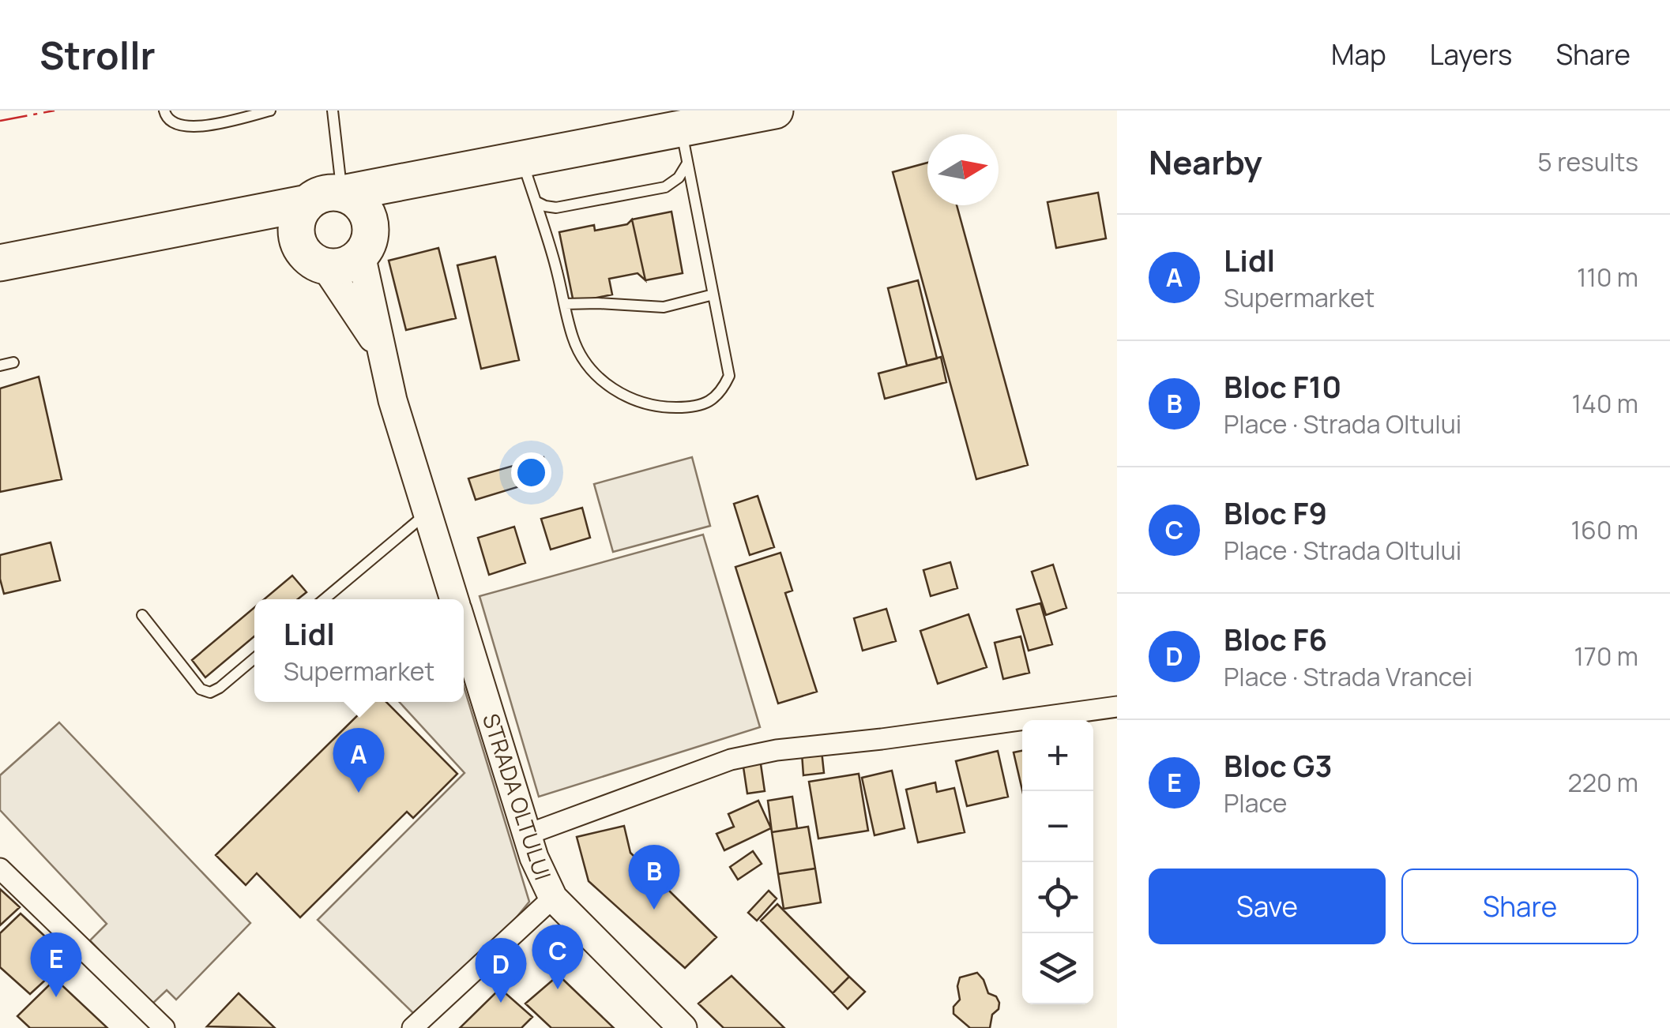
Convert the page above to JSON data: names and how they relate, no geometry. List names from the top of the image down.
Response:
{
  "streets": {
    "street": ["STRADA OLTULUI"]
  },
  "north": "right",
  "page": {
    "header": "Strollr",
    "nav": ["Map", "Layers", "Share"],
    "heading": ["Nearby", "5 results"],
    "list": [
      {
        "mark": "A",
        "name": "Lidl",
        "note": "Supermarket",
        "value": "110 m"
      },
      {
        "mark": "B",
        "name": "Bloc F10",
        "note": "Place · Strada Oltului",
        "value": "140 m"
      },
      {
        "mark": "C",
        "name": "Bloc F9",
        "note": "Place · Strada Oltului",
        "value": "160 m"
      },
      {
        "mark": "D",
        "name": "Bloc F6",
        "note": "Place · Strada Vrancei",
        "value": "170 m"
      },
      {
        "mark": "E",
        "name": "Bloc G3",
        "note": "Place",
        "value": "220 m"
      }
    ],
    "popup": ["Lidl", "Supermarket"],
    "map_buttons": ["+", "−"],
    "pins": [
      "A",
      "B",
      "C",
      "E",
      "D"
    ],
    "buttons": ["Save", "Share"]
  }
}
